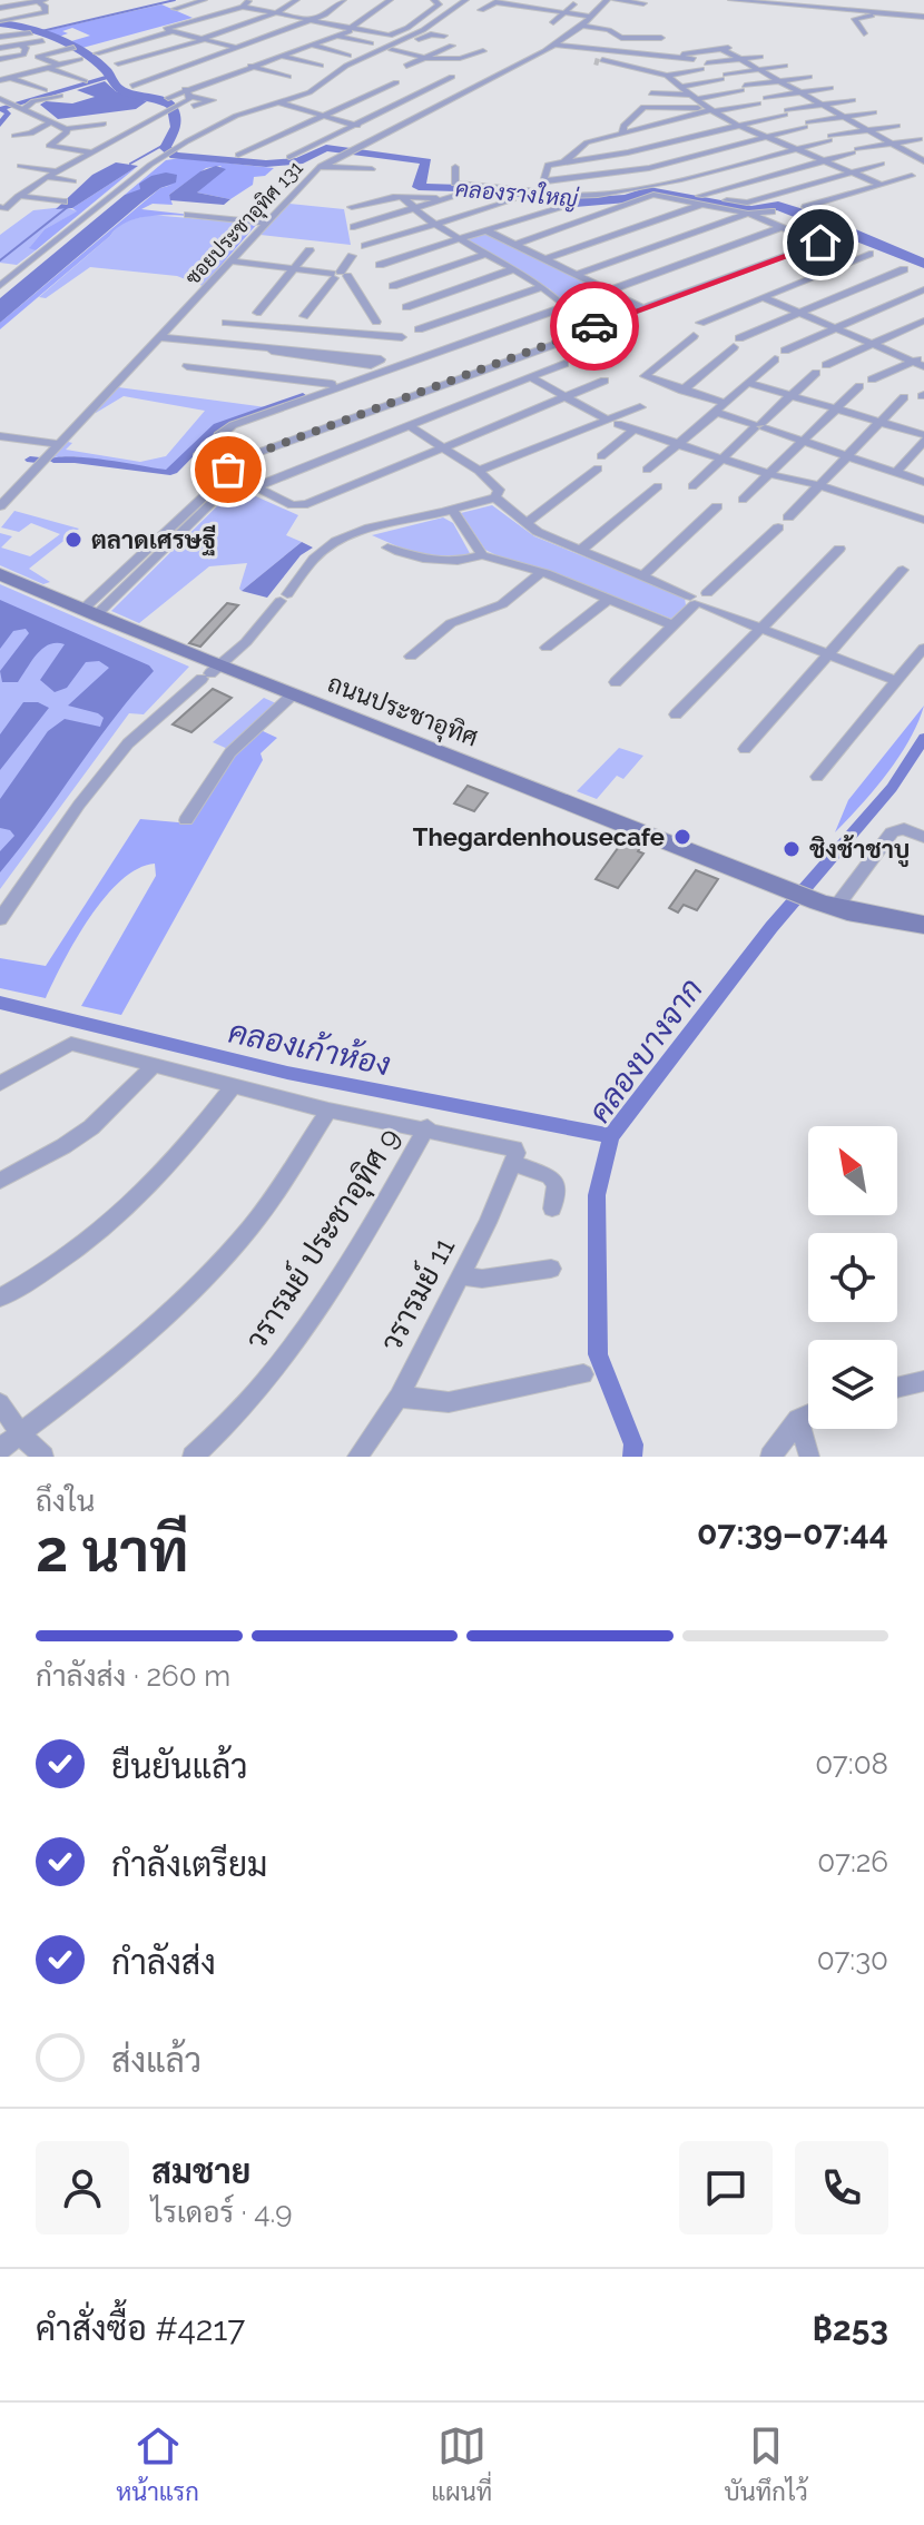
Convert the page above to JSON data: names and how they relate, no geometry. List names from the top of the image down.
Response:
{
  "streets": {
    "main road": ["ถนนประชาอุทิศ"],
    "street": ["ซอยประชาอุทิศ 131", "วรารมย์ ประชาอุทิศ 9", "วรารมย์ 11"]
  },
  "water": ["คลองรางใหญ่", "คลองเก้าห้อง", "คลองบางจาก"],
  "places": ["ตลาดเศรษฐี", "Thegardenhousecafe", "ชิงช้าชาบู"],
  "north": "top left",
  "page": {
    "heading": ["2 นาที", "ถึงใน", "07:39–07:44"],
    "panel": [
      "สมชาย",
      "ไรเดอร์ · 4.9",
      "คำสั่งซื้อ #4217",
      "฿253"
    ],
    "bar": "กำลังส่ง · 260 m",
    "list": [
      ["ยืนยันแล้ว", "07:08"],
      ["กำลังเตรียม", "07:26"],
      ["กำลังส่ง", "07:30"],
      "ส่งแล้ว"
    ],
    "tabs": ["หน้าแรก", "แผนที่", "บันทึกไว้"]
  }
}
